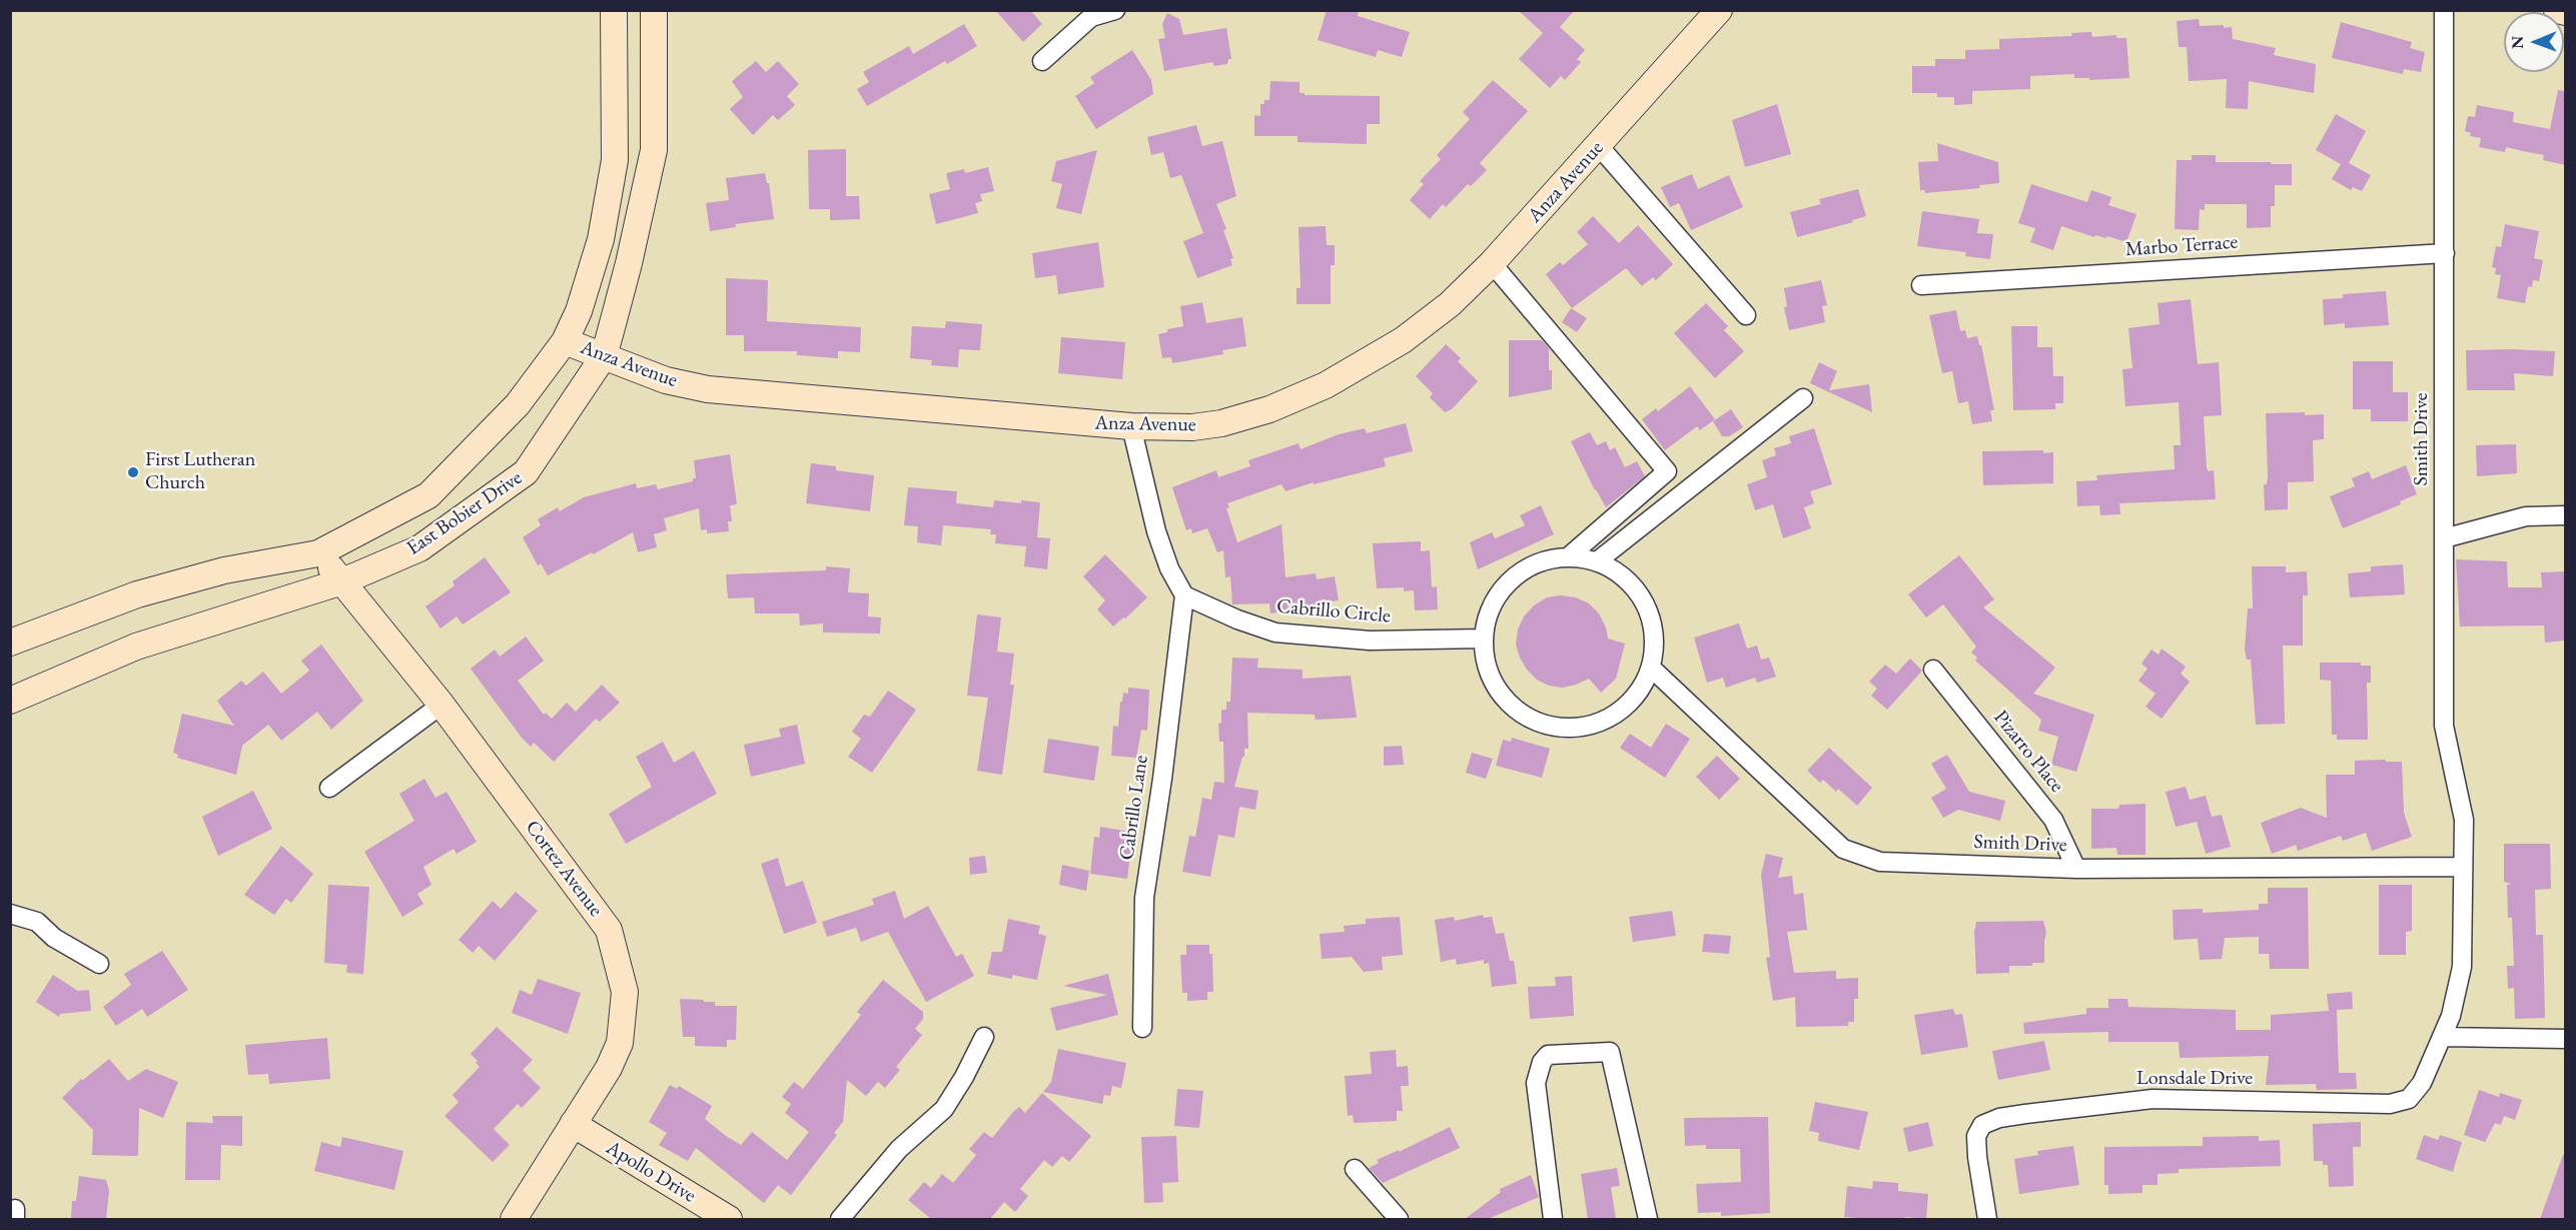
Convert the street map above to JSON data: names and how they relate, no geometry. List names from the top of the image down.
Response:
{
  "streets": {
    "street": [
      "Anza Avenue",
      "Marbo Terrace",
      "Smith Drive",
      "East Bobier Drive",
      "Cabrillo Circle",
      "Pizarro Place",
      "Cabrillo Lane",
      "Cortez Avenue",
      "Lonsdale Drive",
      "Apollo Drive"
    ]
  },
  "crossings": [
    ["Anza Avenue", "East Bobier Drive"],
    ["Marbo Terrace", "Smith Drive"],
    ["Smith Drive", "Cabrillo Circle"],
    ["Smith Drive", "Pizarro Place"],
    ["Smith Drive", "Lonsdale Drive"],
    ["East Bobier Drive", "Cortez Avenue"],
    ["Cabrillo Circle", "Cabrillo Lane"],
    ["Cortez Avenue", "Apollo Drive"]
  ],
  "places": ["First Lutheran Church"],
  "north": "left"
}
